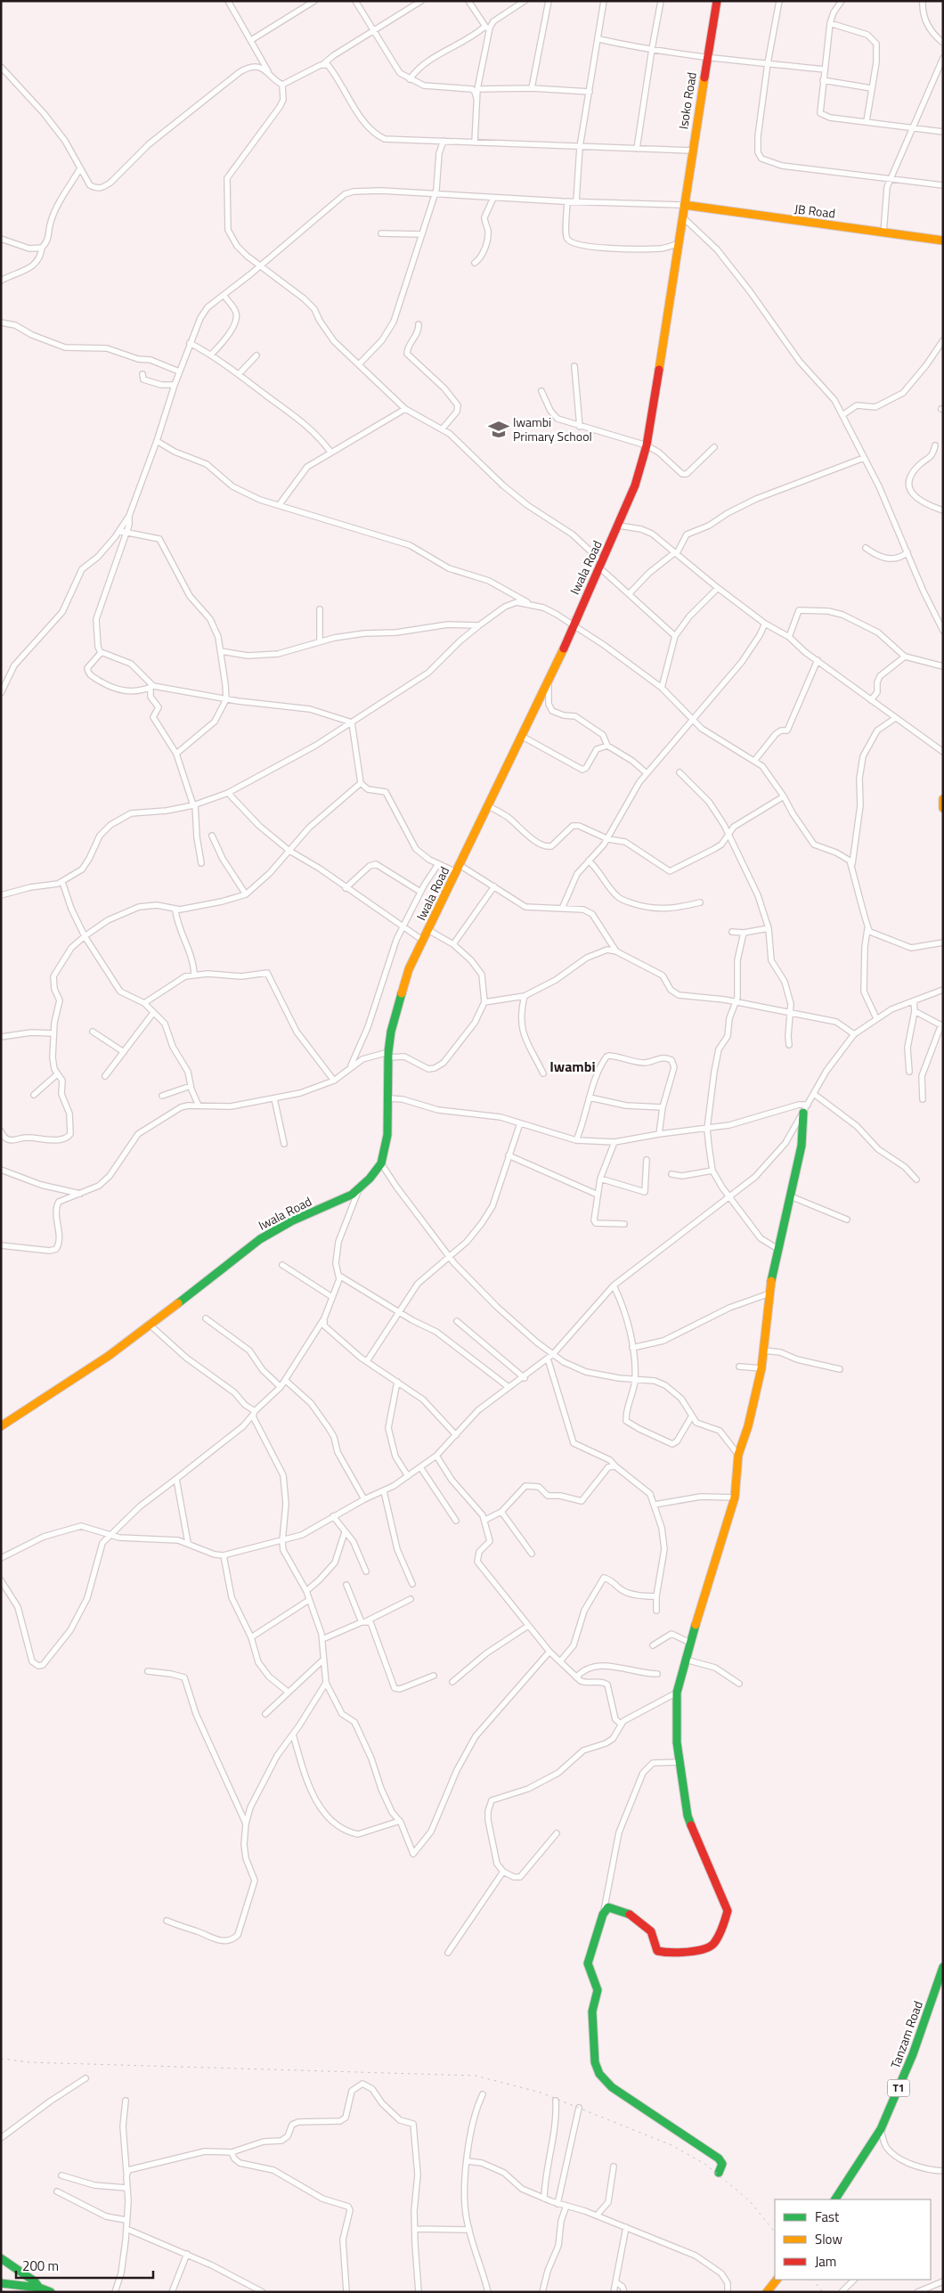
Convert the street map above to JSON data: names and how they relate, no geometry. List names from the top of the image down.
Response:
{
  "streets": {
    "main road": [
      "Isoko Road",
      "JB Road",
      "Iwala Road",
      "Tanzam Road",
      "T1"
    ]
  },
  "crossings": [
    ["Isoko Road", "JB Road"],
    ["Isoko Road", "Iwala Road"],
    ["JB Road", "Iwala Road"]
  ],
  "districts": ["Iwambi"],
  "places": {
    "school or university": ["Iwambi Primary School"]
  },
  "legend": ["Fast", "Slow", "Jam"],
  "scale_bar": "200 m"
}
